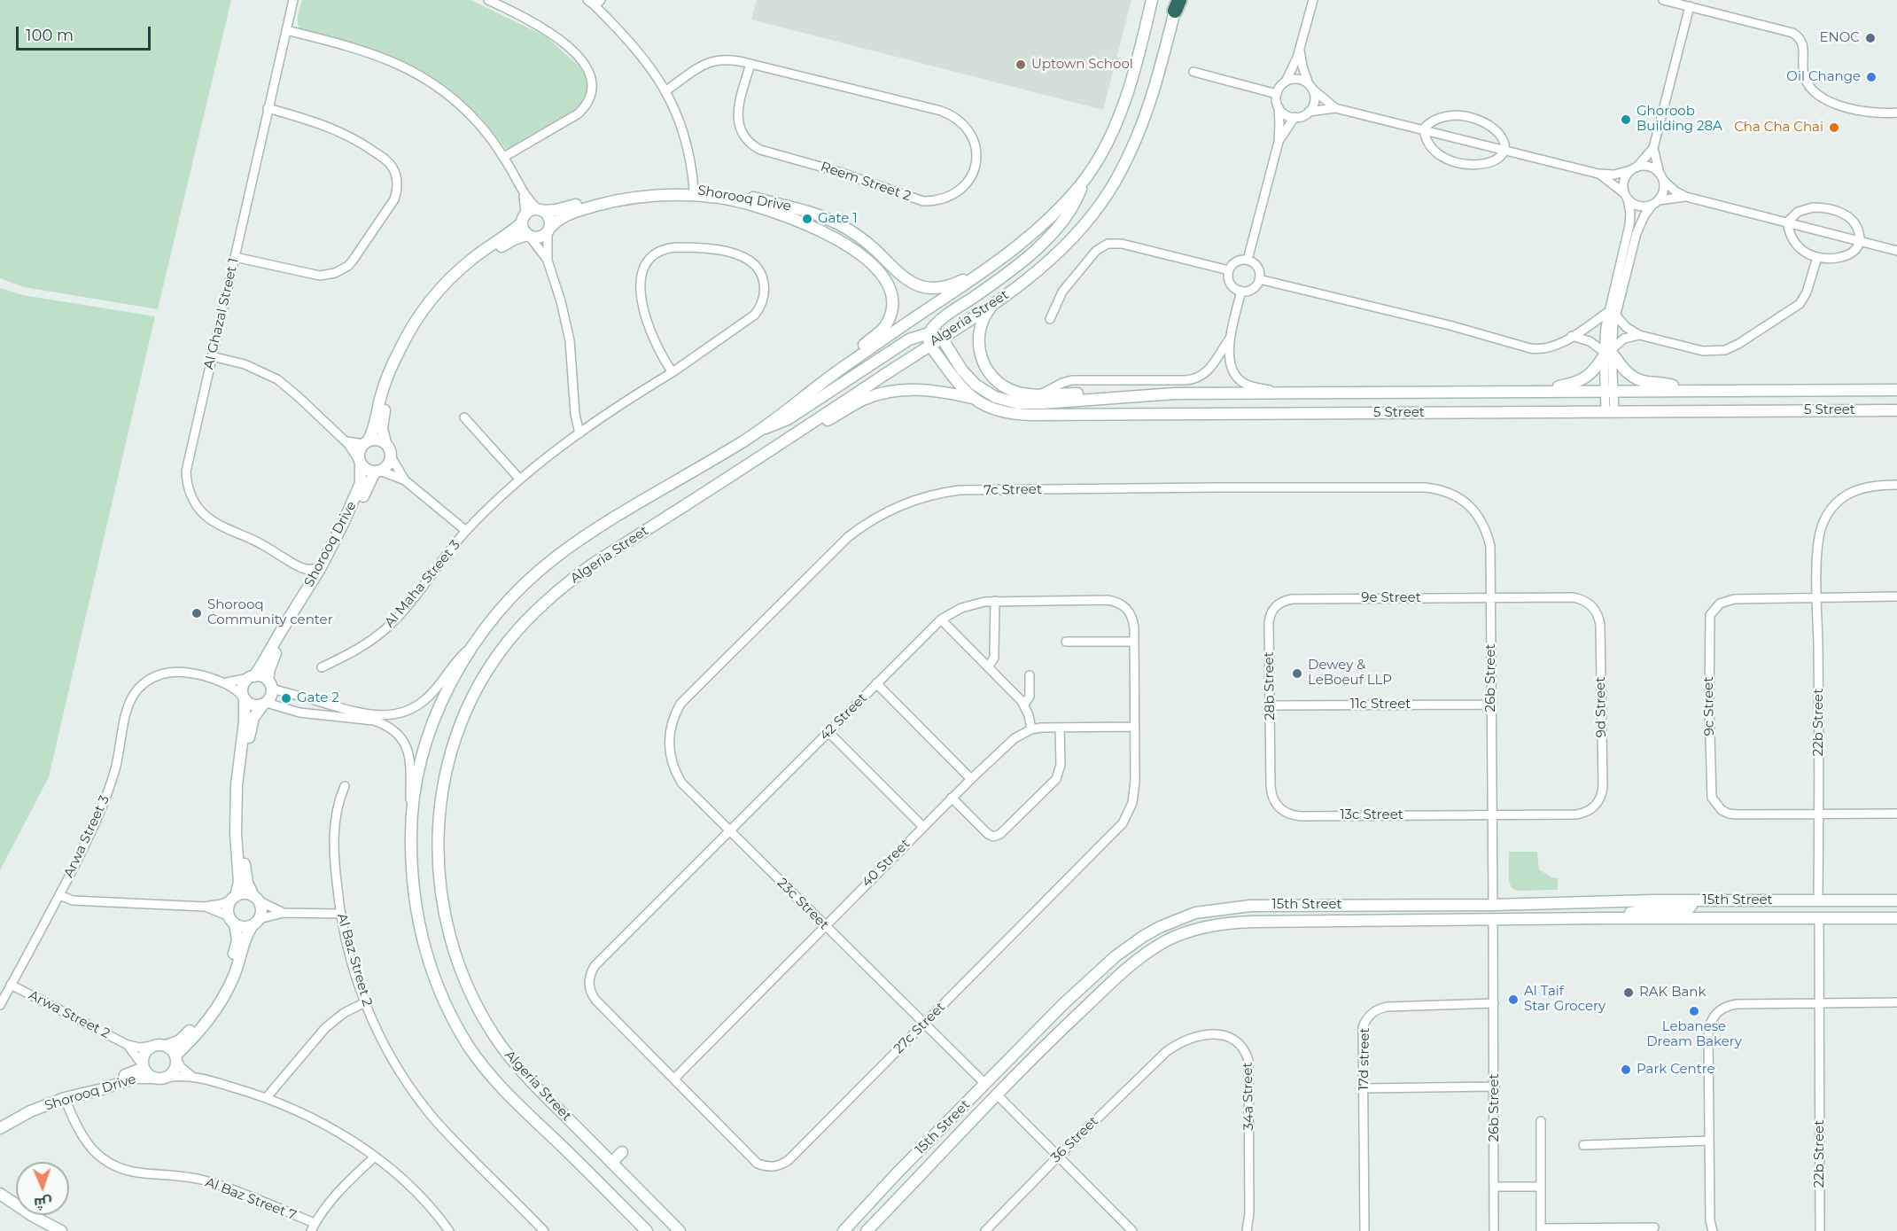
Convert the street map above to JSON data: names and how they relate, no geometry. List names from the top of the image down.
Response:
{
  "streets": {
    "street": [
      "Reem Street 2",
      "Shorooq Drive",
      "Al Ghazal Street 1",
      "Algeria Street",
      "5 Street",
      "7c Street",
      "Al Maha Street 3",
      "9e Street",
      "26b Street",
      "28b Street",
      "11c Street",
      "9c Street",
      "9d Street",
      "42 Street",
      "22b Street",
      "13c Street",
      "Arwa Street 3",
      "40 Street",
      "15th Street",
      "23c Street",
      "Al Baz Street 2",
      "Arwa Street 2",
      "27c Street",
      "17d street",
      "34a Street",
      "36 Street",
      "Al Baz Street 7"
    ]
  },
  "crossings": [
    ["Shorooq Drive", "Algeria Street"],
    ["Shorooq Drive", "Al Maha Street 3"],
    ["Shorooq Drive", "Arwa Street 3"],
    ["Shorooq Drive", "Arwa Street 2"],
    ["Shorooq Drive", "Al Baz Street 7"],
    ["Algeria Street", "5 Street"],
    ["7c Street", "26b Street"],
    ["7c Street", "23c Street"],
    ["9e Street", "26b Street"],
    ["9e Street", "28b Street"],
    ["9e Street", "9d Street"],
    ["26b Street", "11c Street"],
    ["26b Street", "9d Street"],
    ["26b Street", "13c Street"],
    ["26b Street", "15th Street"],
    ["26b Street", "17d street"],
    ["28b Street", "11c Street"],
    ["28b Street", "13c Street"],
    ["9c Street", "22b Street"],
    ["9d Street", "13c Street"],
    ["42 Street", "23c Street"],
    ["42 Street", "27c Street"],
    ["22b Street", "15th Street"],
    ["Arwa Street 3", "Arwa Street 2"],
    ["40 Street", "23c Street"],
    ["40 Street", "27c Street"],
    ["15th Street", "23c Street"],
    ["23c Street", "27c Street"],
    ["34a Street", "36 Street"]
  ],
  "places": [
    "ENOC",
    "Uptown School",
    "Oil Change",
    "Ghoroob Building 28A",
    "Cha Cha Chai",
    "Gate 1",
    "Shorooq Community center",
    "Dewey & LeBoeuf LLP",
    "Gate 2",
    "RAK Bank",
    "Al Taif Star Grocery",
    "Lebanese Dream Bakery",
    "Park Centre"
  ],
  "scale_bar": "100 m",
  "north": "bottom"
}
